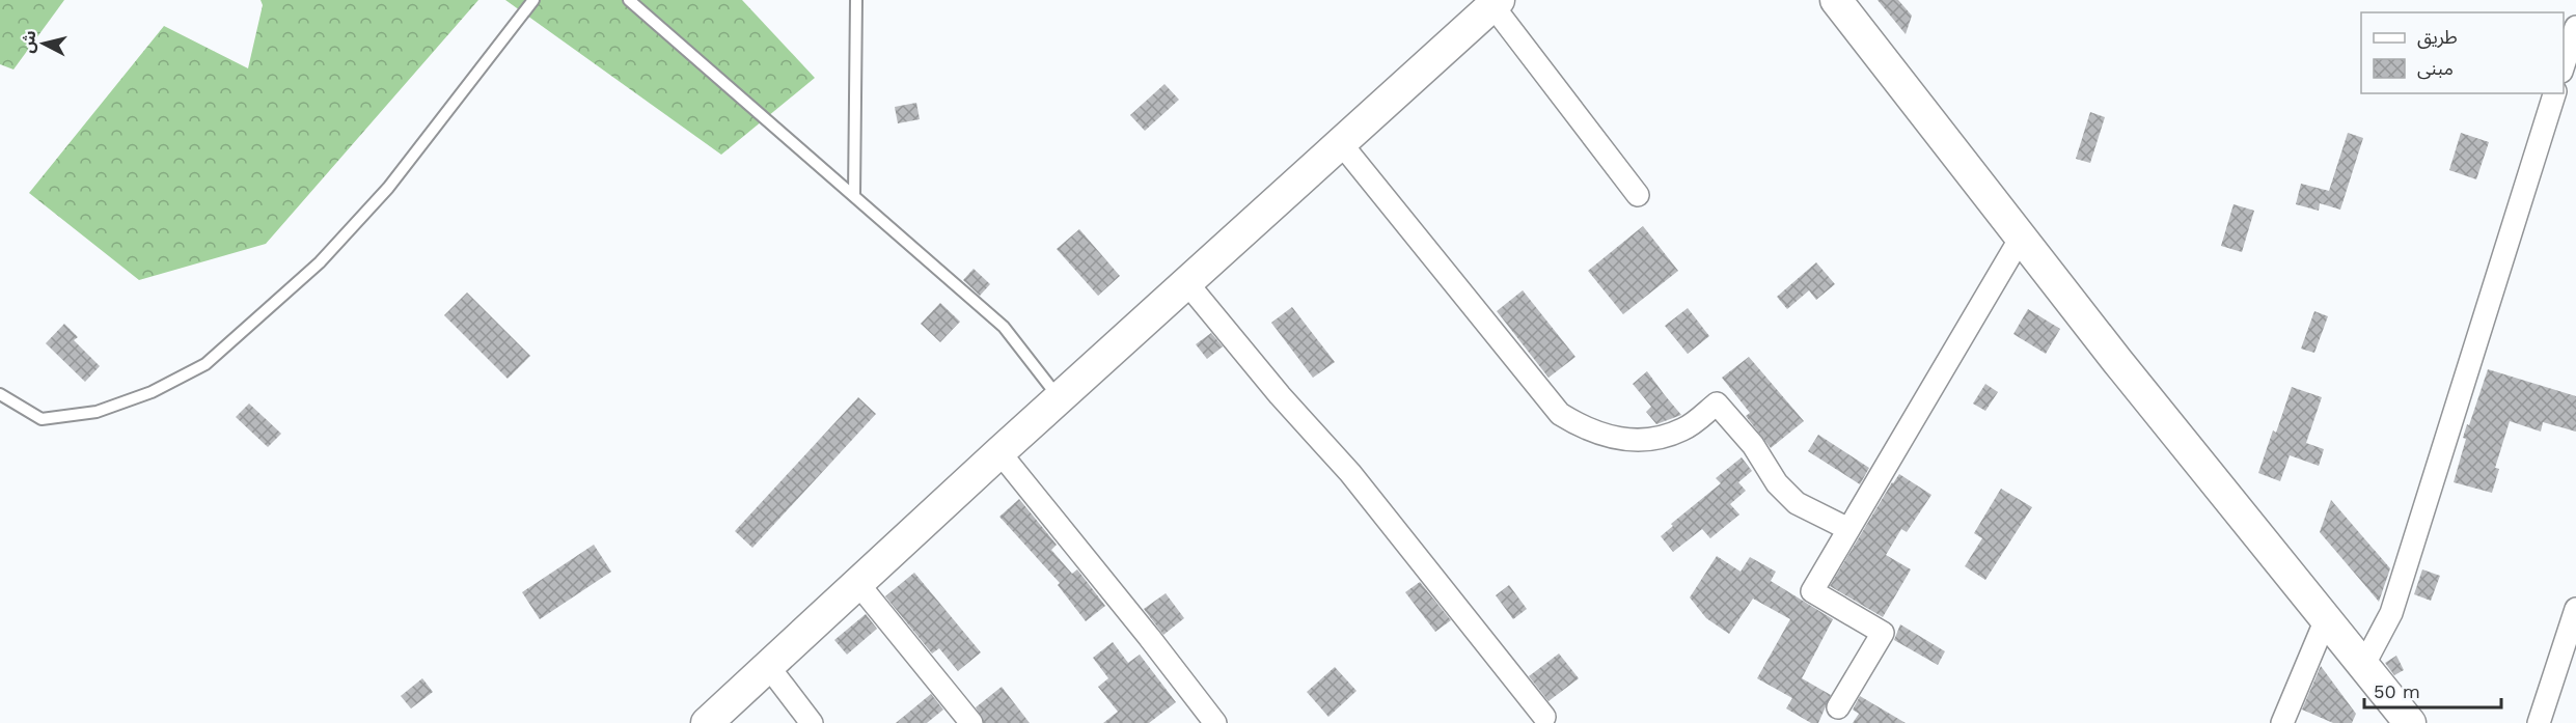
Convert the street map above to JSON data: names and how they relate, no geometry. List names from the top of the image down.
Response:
{
  "legend": ["طريق", "مبنى"],
  "scale_bar": "50 m",
  "north": "left"
}
